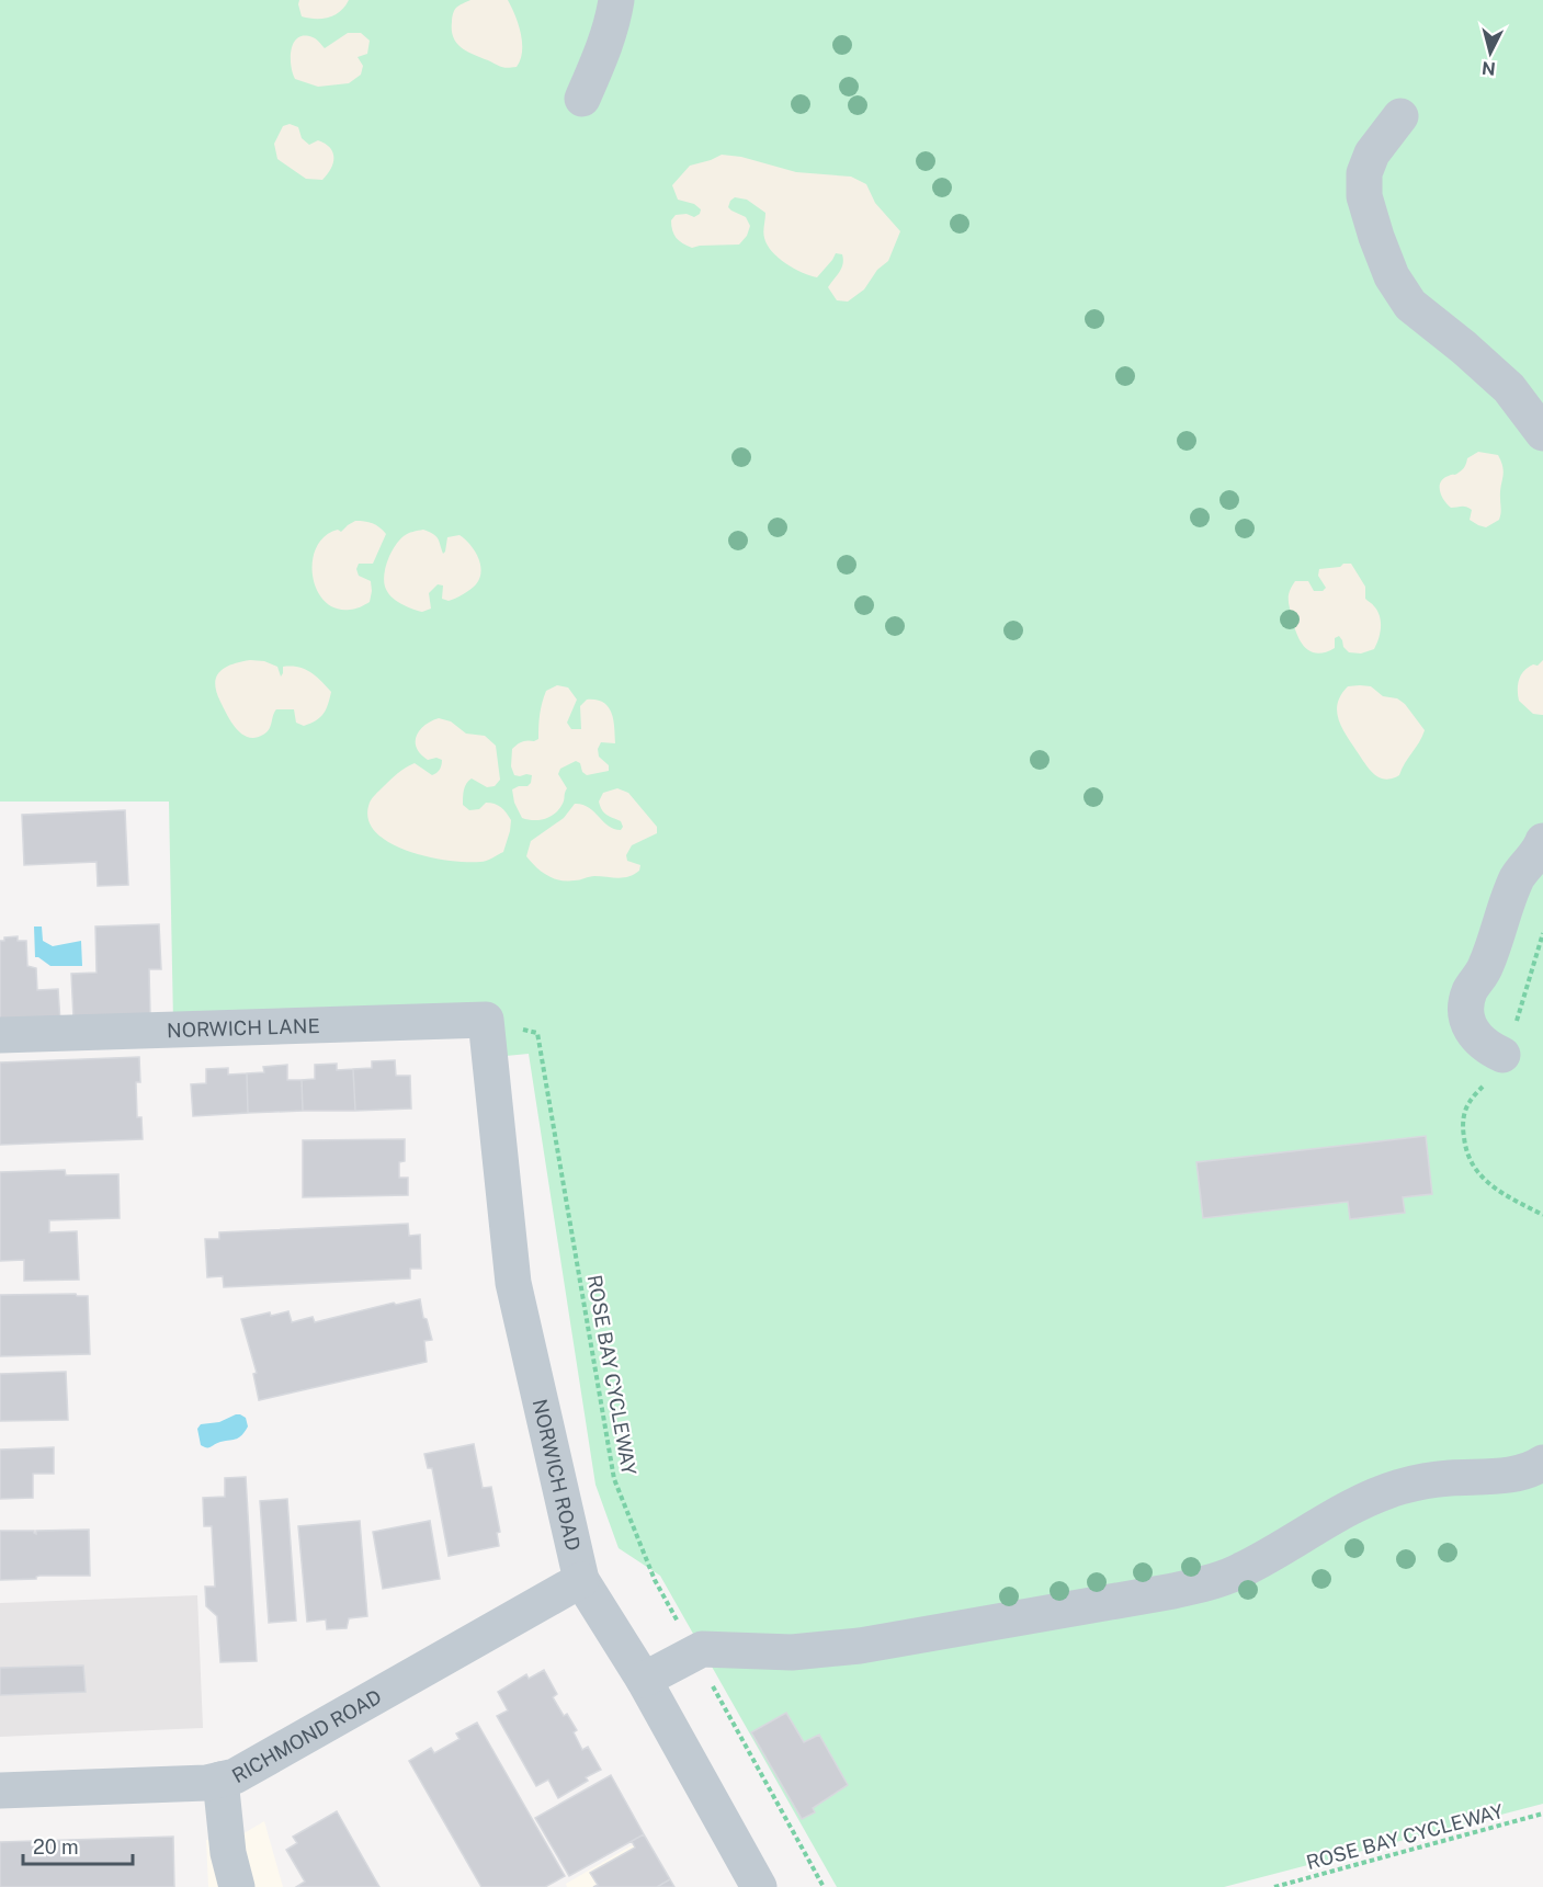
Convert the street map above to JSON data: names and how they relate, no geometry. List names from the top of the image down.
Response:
{
  "streets": {
    "street": ["NORWICH LANE", "NORWICH ROAD", "RICHMOND ROAD"],
    "path": ["ROSE BAY CYCLEWAY"]
  },
  "crossings": [
    ["NORWICH LANE", "ROSE BAY CYCLEWAY"],
    ["NORWICH LANE", "NORWICH ROAD"],
    ["ROSE BAY CYCLEWAY", "NORWICH ROAD"],
    ["NORWICH ROAD", "RICHMOND ROAD"]
  ],
  "scale_bar": "20 m",
  "north": "bottom"
}
